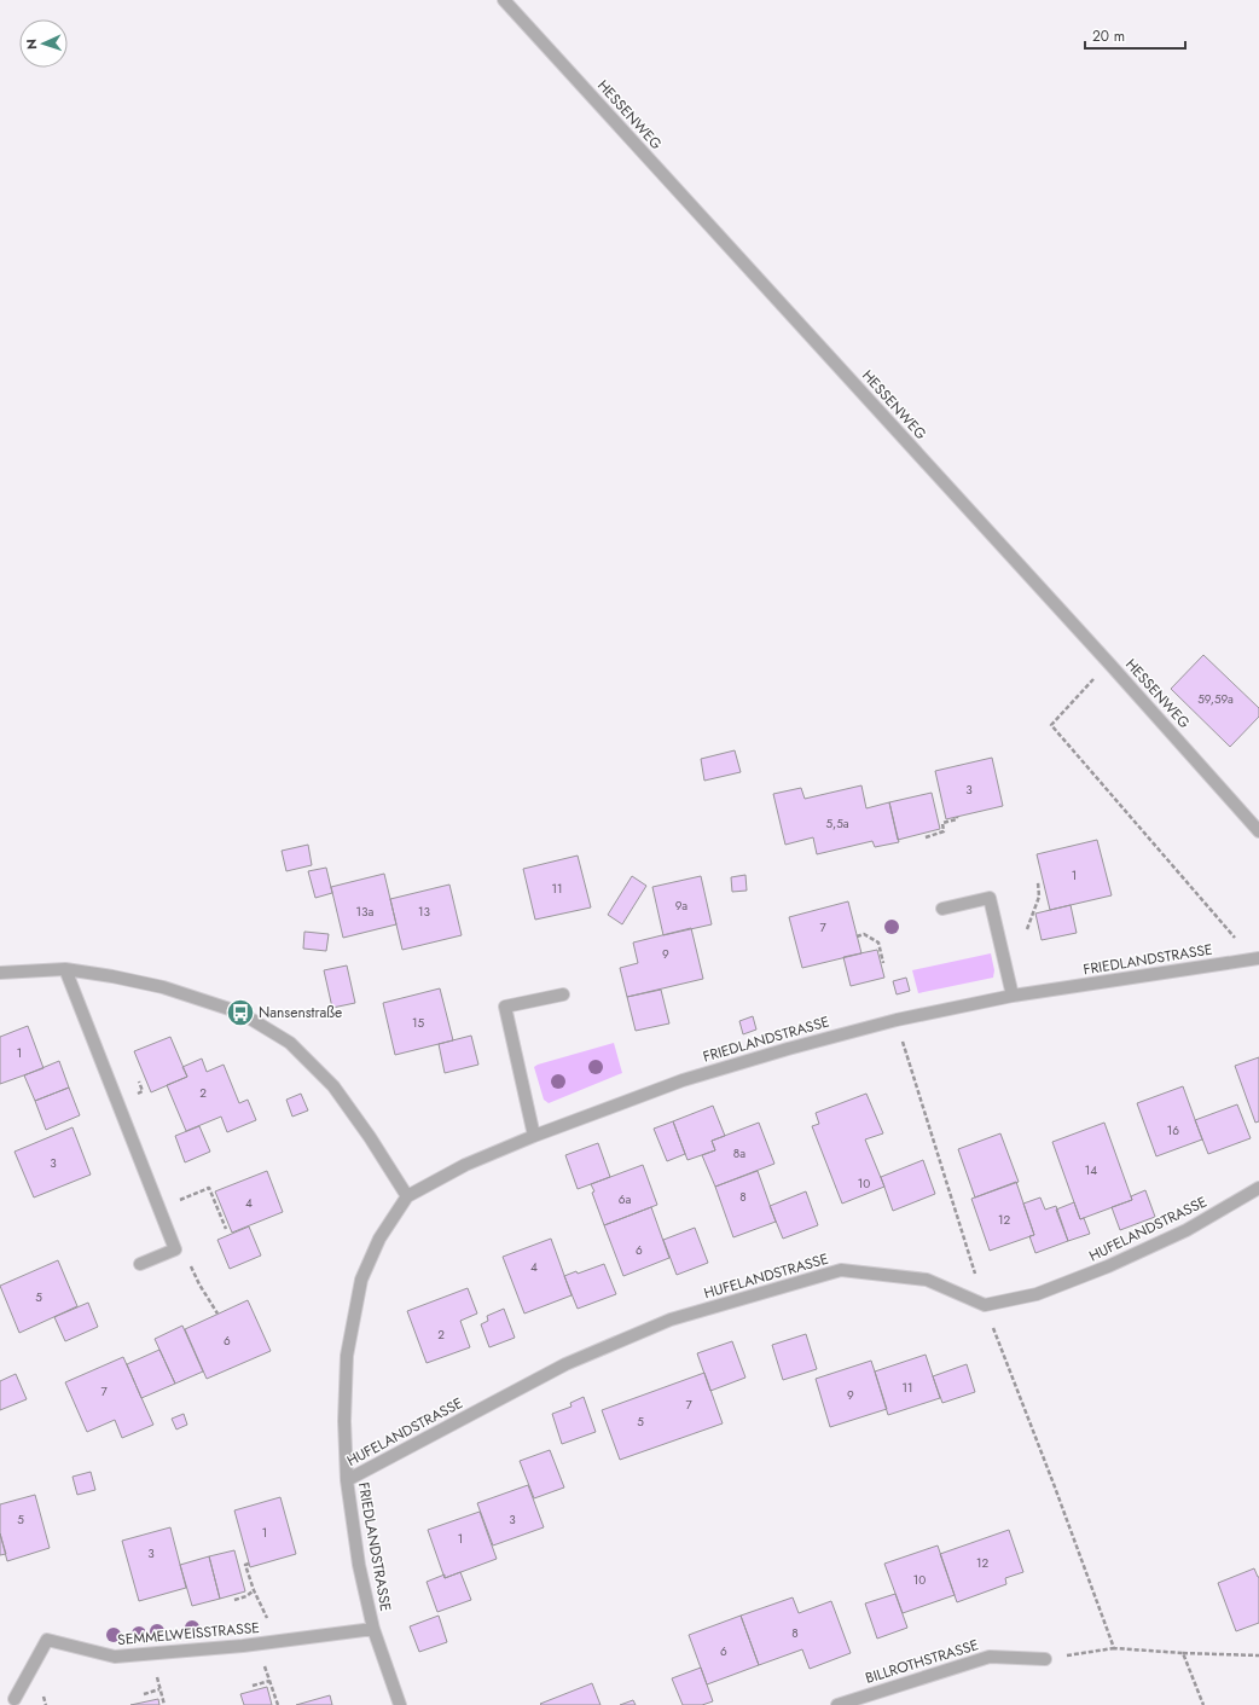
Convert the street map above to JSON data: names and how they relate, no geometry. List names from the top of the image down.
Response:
{
  "streets": {
    "street": [
      "HESSENWEG",
      "FRIEDLANDSTRASSE",
      "HUFELANDSTRASSE",
      "SEMMELWEISSTRASSE",
      "BILLROTHSTRASSE"
    ]
  },
  "crossings": [
    ["FRIEDLANDSTRASSE", "HUFELANDSTRASSE"],
    ["FRIEDLANDSTRASSE", "SEMMELWEISSTRASSE"]
  ],
  "places": {
    "bus stop": ["Nansenstraße"]
  },
  "house_numbers": [
    "59,59a",
    "3",
    "5,5a",
    "1",
    "11",
    "9a",
    "13a",
    "13",
    "7",
    "9",
    "15",
    "1",
    "2",
    "16",
    "8a",
    "3",
    "14",
    "10",
    "8",
    "6a",
    "4",
    "12",
    "6",
    "4",
    "5",
    "2",
    "6",
    "11",
    "7",
    "9",
    "7",
    "5",
    "5",
    "3",
    "1",
    "1",
    "3",
    "12",
    "10",
    "8",
    "6"
  ],
  "scale_bar": "20 m",
  "north": "left"
}
